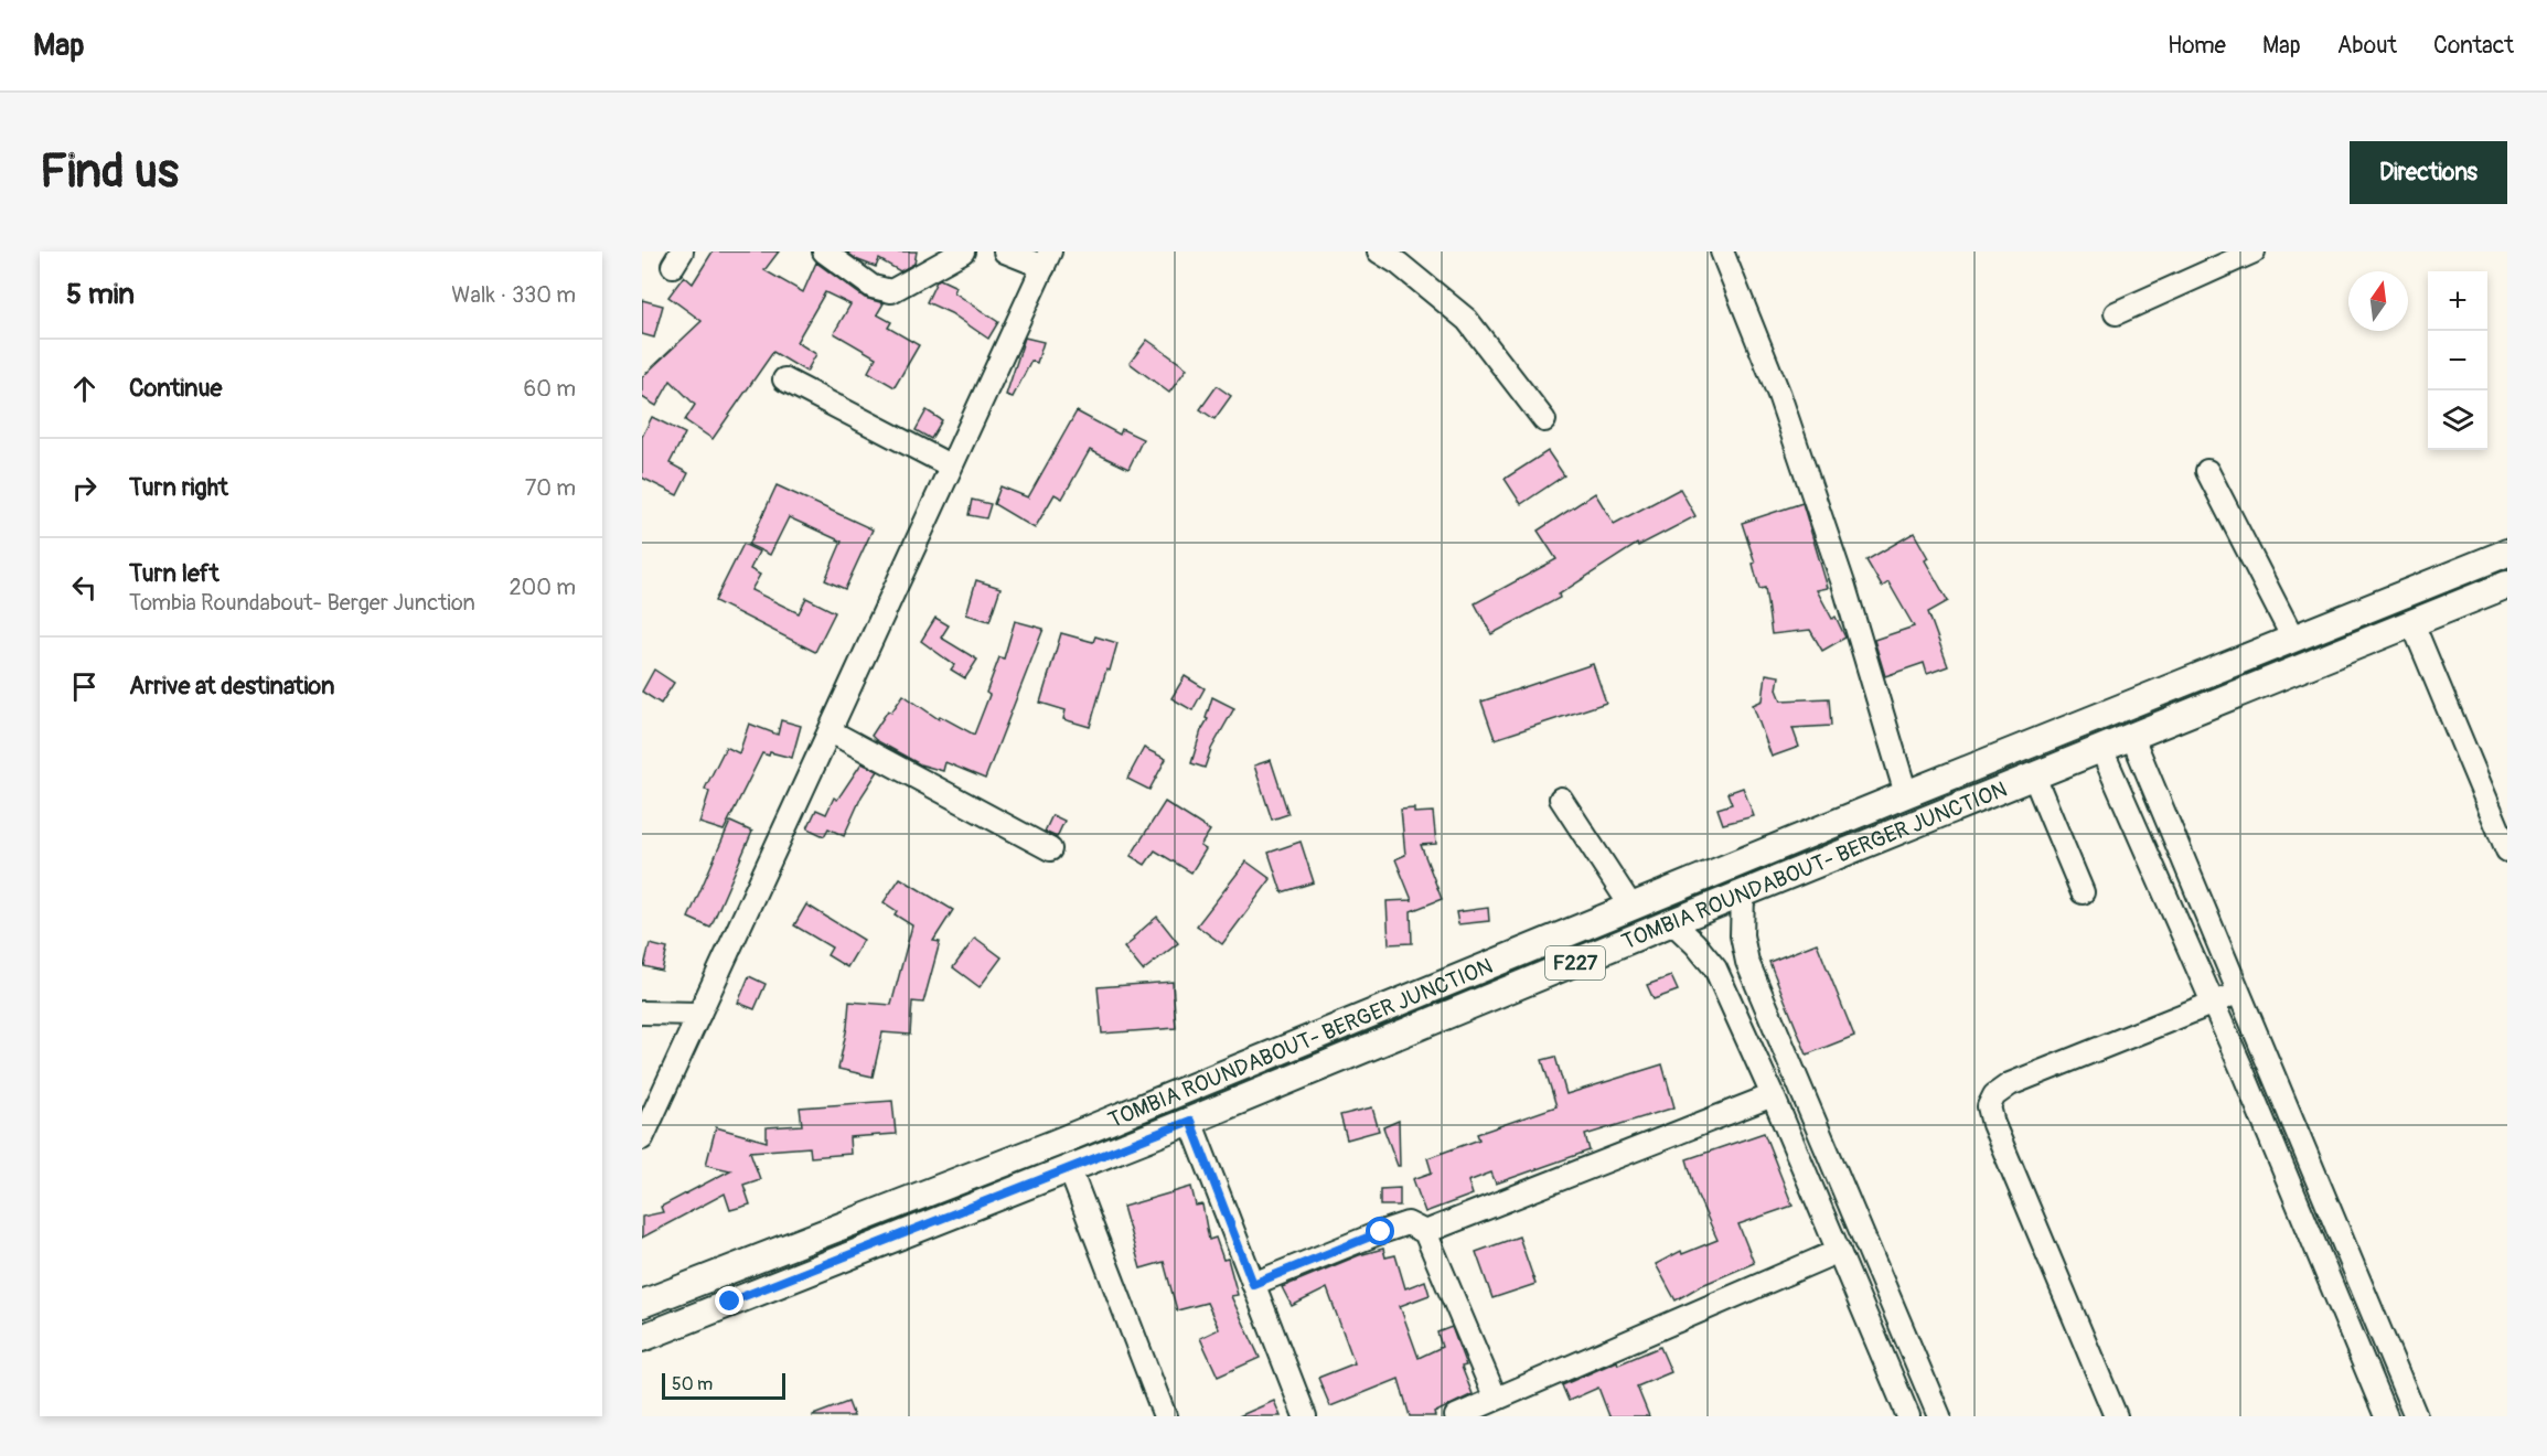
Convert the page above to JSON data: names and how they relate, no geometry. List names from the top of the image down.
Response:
{
  "streets": {
    "main road": ["TOMBIA ROUNDABOUT- BERGER JUNCTION", "F227"]
  },
  "scale_bar": "50 m",
  "north": "top",
  "page": {
    "header": "Map",
    "nav": [
      "Home",
      "Map",
      "About",
      "Contact"
    ],
    "buttons": "Directions",
    "title": "Find us",
    "heading": ["5 min", "Walk · 330 m"],
    "map_buttons": ["+", "−"],
    "list": [
      ["Continue", "60 m"],
      ["Turn right", "70 m"],
      ["Turn left", "Tombia Roundabout- Berger Junction", "200 m"],
      "Arrive at destination"
    ],
    "scale": "50 m"
  }
}
